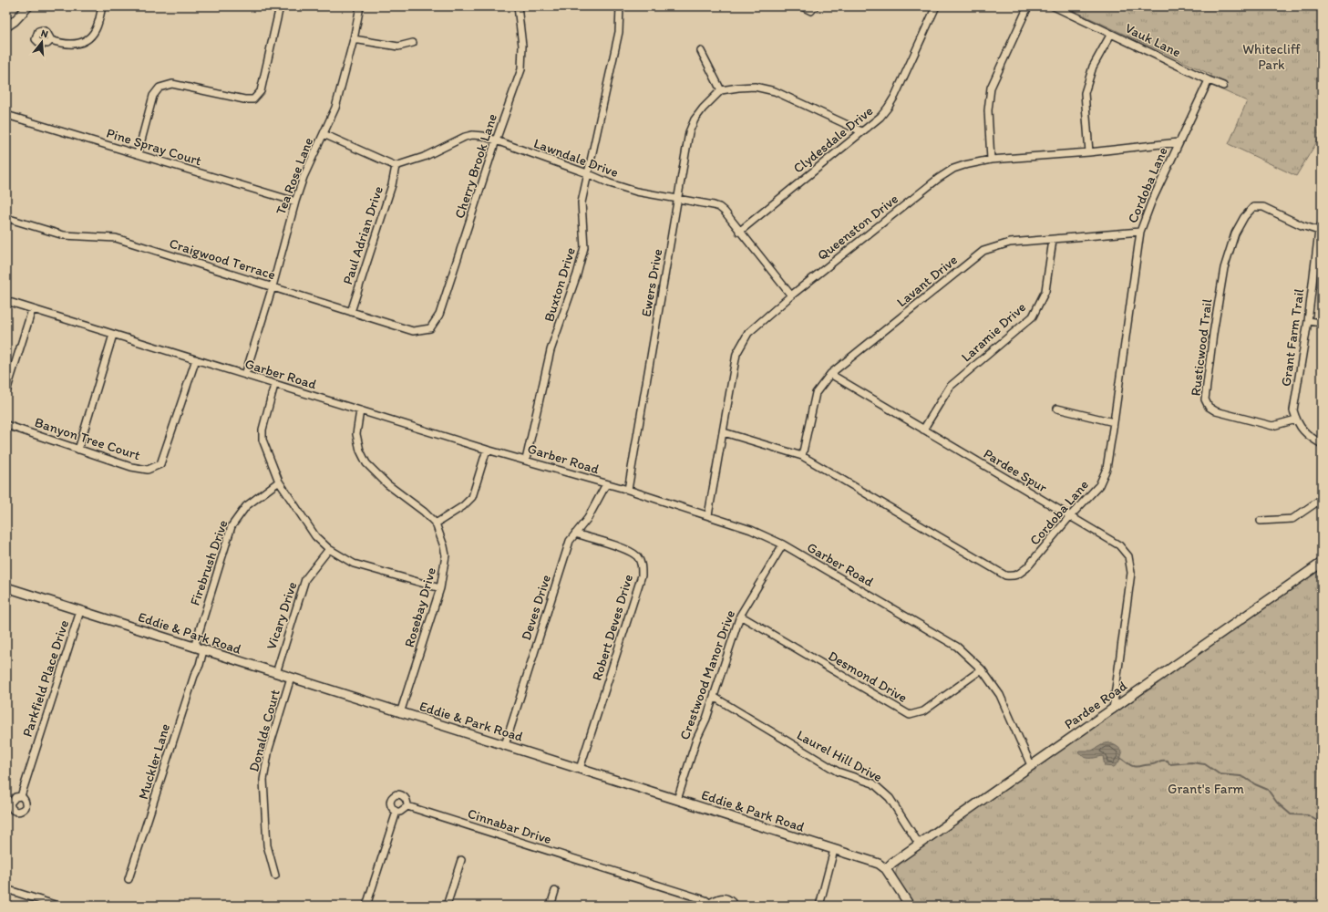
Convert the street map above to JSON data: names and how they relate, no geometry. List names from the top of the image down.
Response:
{
  "streets": {
    "street": [
      "Vauk Lane",
      "Clydesdale Drive",
      "Pine Spray Court",
      "Lawndale Drive",
      "Cherry Brook Lane",
      "Tea Rose Lane",
      "Cordoba Lane",
      "Queenston Drive",
      "Paul Adrian Drive",
      "Craigwood Terrace",
      "Lavant Drive",
      "Ewers Drive",
      "Buxton Drive",
      "Laramie Drive",
      "Grant Farm Trail",
      "Rusticwood Trail",
      "Garber Road",
      "Banyon Tree Court",
      "Pardee Spur",
      "Firebrush Drive",
      "Rosebay Drive",
      "Deves Drive",
      "Vicary Drive",
      "Robert Deves Drive",
      "Eddie & Park Road",
      "Crestwood Manor Drive",
      "Desmond Drive",
      "Parkfield Place Drive",
      "Pardee Road",
      "Donalds Court",
      "Laurel Hill Drive",
      "Muckler Lane",
      "Cinnabar Drive"
    ]
  },
  "crossings": [
    ["Vauk Lane", "Cordoba Lane"],
    ["Clydesdale Drive", "Lawndale Drive"],
    ["Pine Spray Court", "Tea Rose Lane"],
    ["Lawndale Drive", "Cherry Brook Lane"],
    ["Lawndale Drive", "Queenston Drive"],
    ["Lawndale Drive", "Paul Adrian Drive"],
    ["Lawndale Drive", "Ewers Drive"],
    ["Lawndale Drive", "Buxton Drive"],
    ["Cherry Brook Lane", "Craigwood Terrace"],
    ["Tea Rose Lane", "Craigwood Terrace"],
    ["Tea Rose Lane", "Garber Road"],
    ["Cordoba Lane", "Queenston Drive"],
    ["Cordoba Lane", "Lavant Drive"],
    ["Cordoba Lane", "Pardee Spur"],
    ["Queenston Drive", "Garber Road"],
    ["Paul Adrian Drive", "Craigwood Terrace"],
    ["Lavant Drive", "Laramie Drive"],
    ["Lavant Drive", "Pardee Spur"],
    ["Ewers Drive", "Garber Road"],
    ["Buxton Drive", "Garber Road"],
    ["Laramie Drive", "Pardee Spur"],
    ["Grant Farm Trail", "Rusticwood Trail"],
    ["Garber Road", "Banyon Tree Court"],
    ["Garber Road", "Rosebay Drive"],
    ["Garber Road", "Deves Drive"],
    ["Garber Road", "Crestwood Manor Drive"],
    ["Garber Road", "Desmond Drive"],
    ["Garber Road", "Pardee Road"],
    ["Pardee Spur", "Pardee Road"],
    ["Firebrush Drive", "Eddie & Park Road"],
    ["Rosebay Drive", "Eddie & Park Road"],
    ["Deves Drive", "Robert Deves Drive"],
    ["Deves Drive", "Eddie & Park Road"],
    ["Vicary Drive", "Eddie & Park Road"],
    ["Robert Deves Drive", "Eddie & Park Road"],
    ["Eddie & Park Road", "Crestwood Manor Drive"],
    ["Eddie & Park Road", "Parkfield Place Drive"],
    ["Eddie & Park Road", "Pardee Road"],
    ["Eddie & Park Road", "Donalds Court"],
    ["Eddie & Park Road", "Muckler Lane"],
    ["Crestwood Manor Drive", "Desmond Drive"],
    ["Crestwood Manor Drive", "Laurel Hill Drive"],
    ["Pardee Road", "Laurel Hill Drive"]
  ],
  "parks": ["Whitecliff Park", "Grant's Farm"],
  "north": "top"
}
